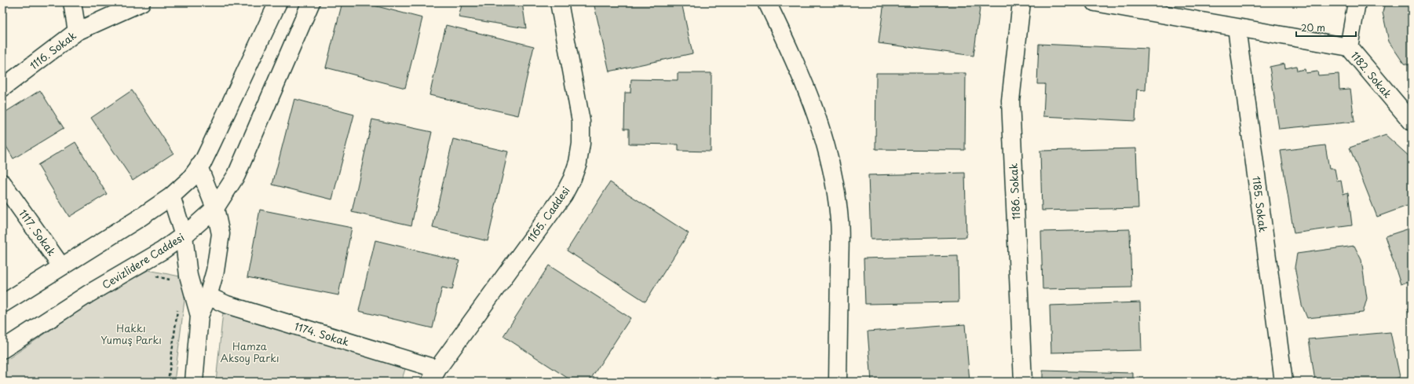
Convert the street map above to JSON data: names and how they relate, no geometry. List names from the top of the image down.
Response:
{
  "streets": {
    "street": [
      "1116. Sokak",
      "1182. Sokak",
      "1186. Sokak",
      "1185. Sokak",
      "1165. Caddesi",
      "1117. Sokak",
      "Cevizlidere Caddesi",
      "1174. Sokak"
    ]
  },
  "crossings": [
    ["1165. Caddesi", "1174. Sokak"]
  ],
  "parks": ["Hakkı Yumuş Parkı", "Hamza Aksoy Parkı"],
  "scale_bar": "20 m"
}
